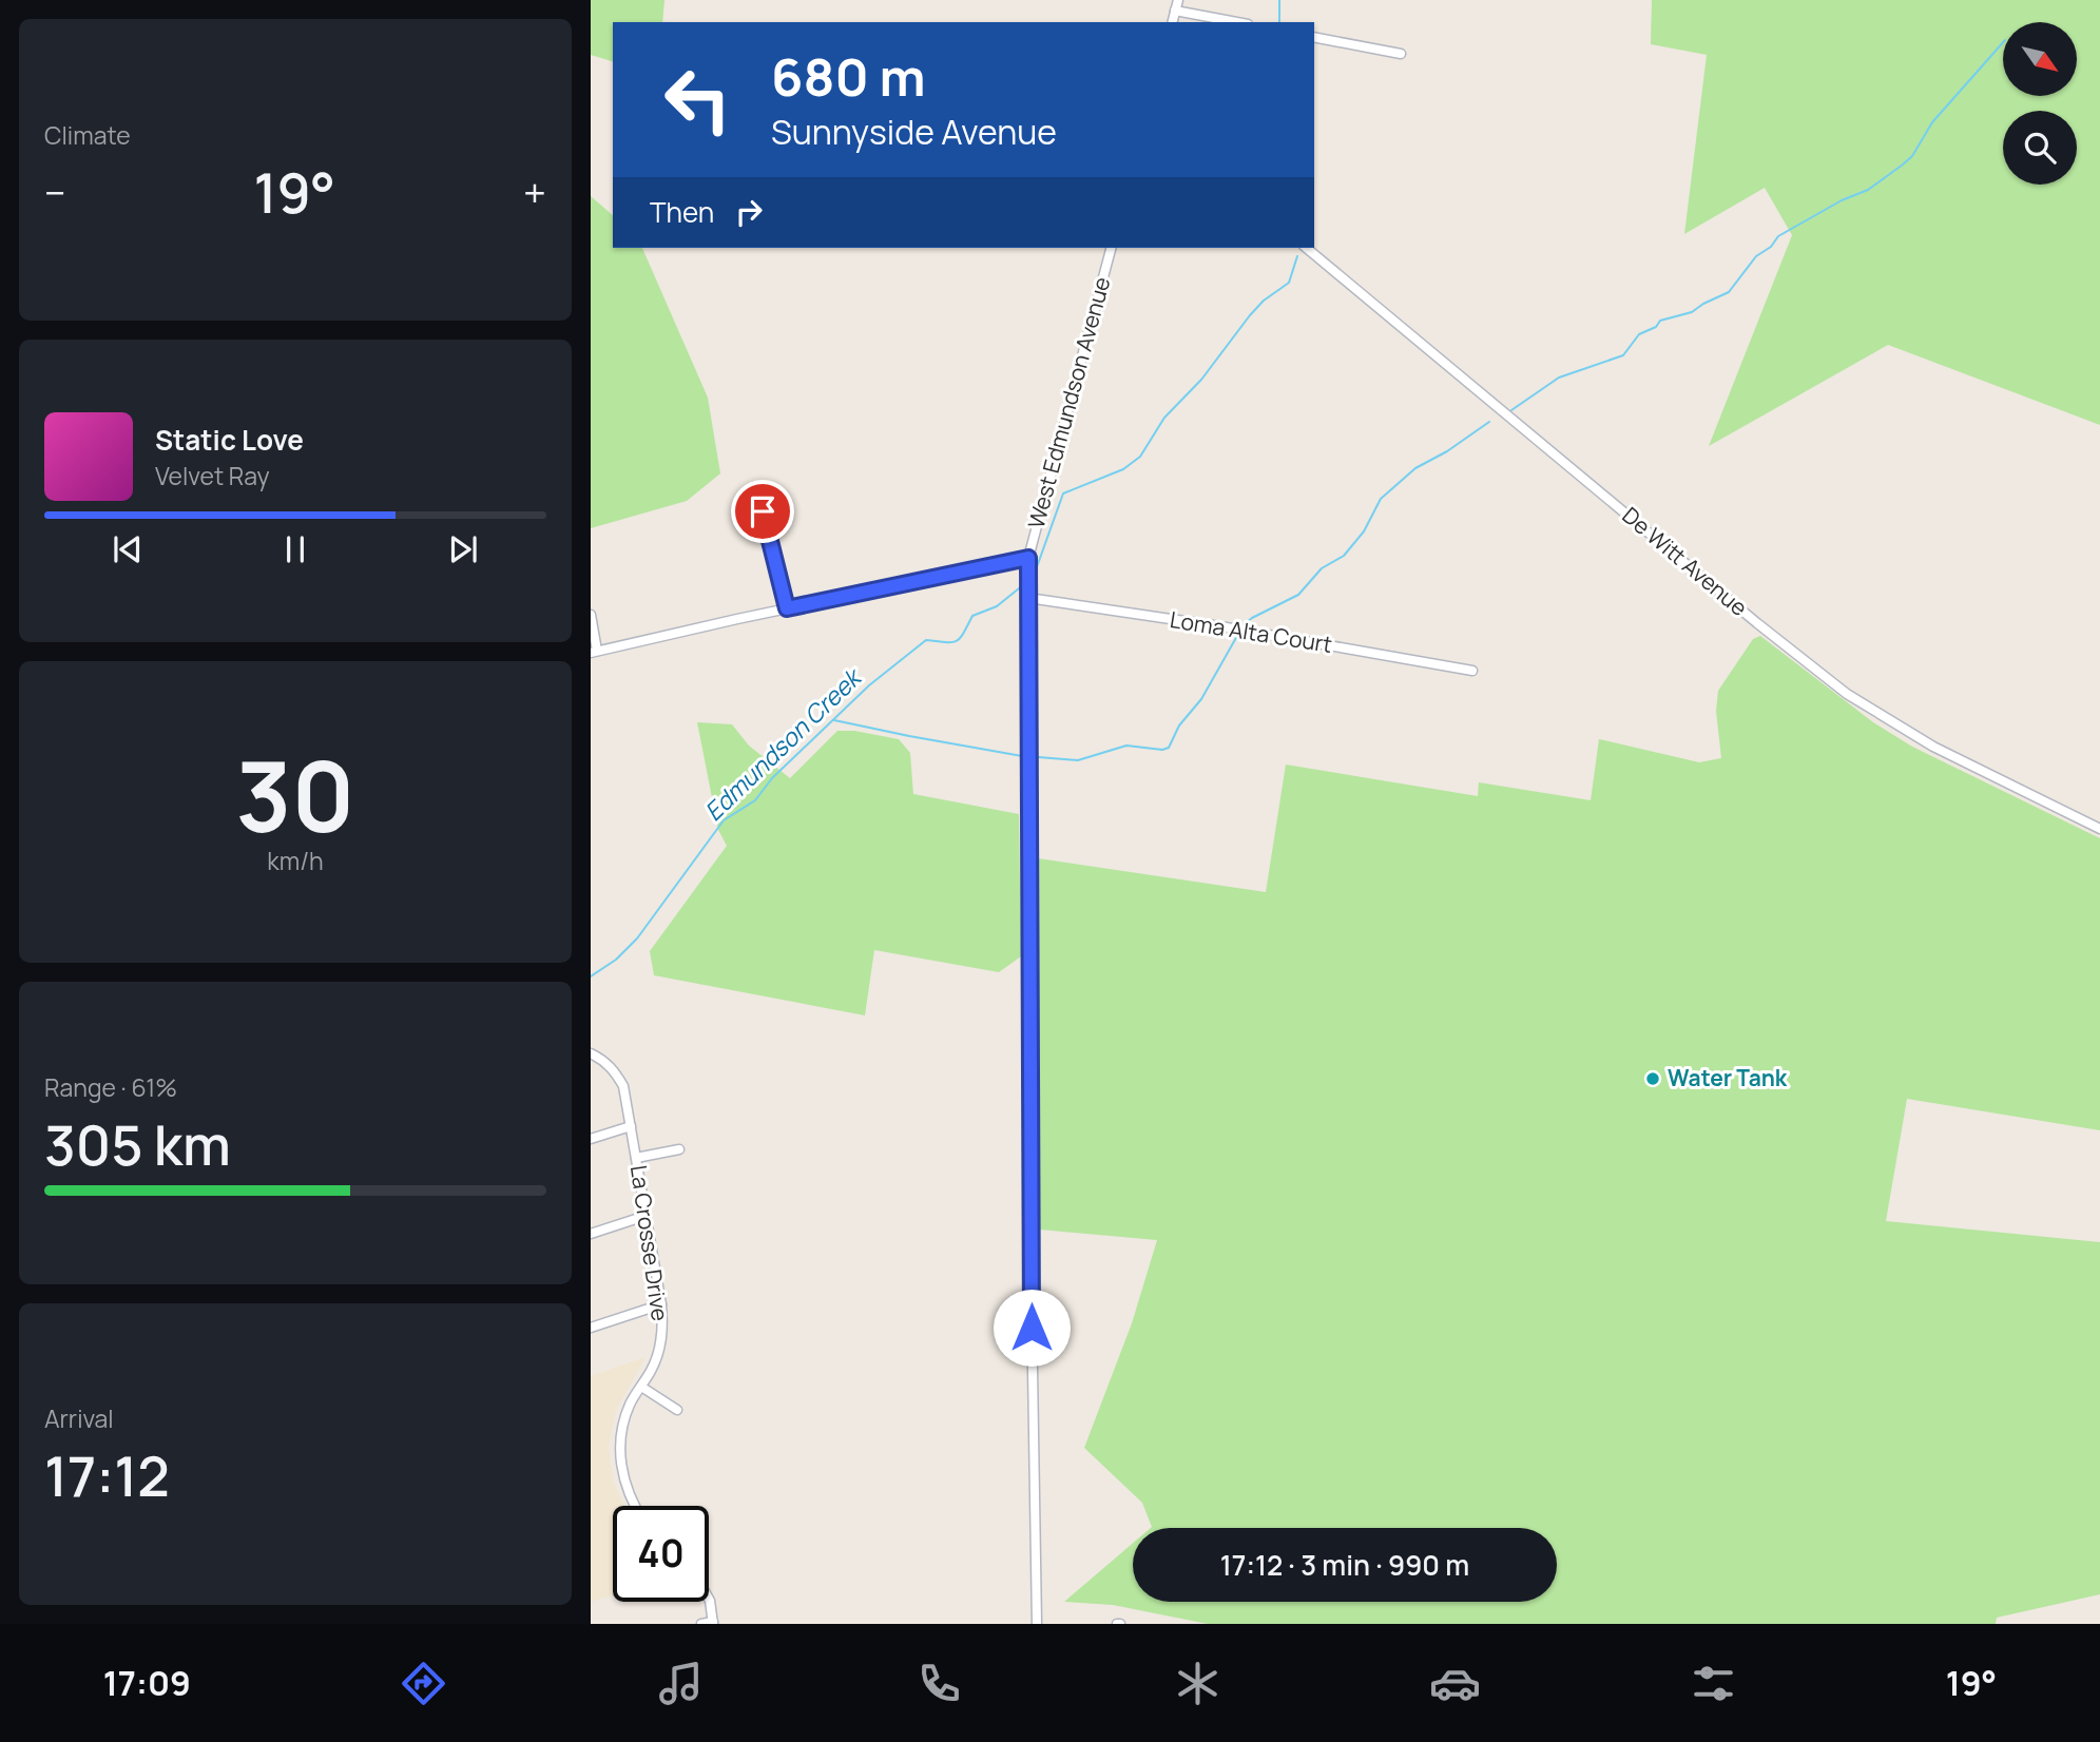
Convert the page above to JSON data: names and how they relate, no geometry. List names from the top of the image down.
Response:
{
  "streets": {
    "street": [
      "West Edmundson Avenue",
      "De Witt Avenue",
      "Loma Alta Court",
      "La Crosse Drive"
    ]
  },
  "crossings": [
    ["West Edmundson Avenue", "Loma Alta Court"]
  ],
  "water": ["Edmundson Creek"],
  "places": ["Water Tank"],
  "north": "bottom right",
  "page": {
    "tile": [
      "Climate",
      ["30", "km/h"],
      ["Range · 61%", "305 km"],
      ["Arrival", "17:12"]
    ],
    "turn": ["680 m", "Sunnyside Avenue"],
    "heat": ["−", "19°", "+"],
    "then": "Then",
    "song": ["Static Love", "Velvet Ray"],
    "limit": "40",
    "trip": "17:12 · 3 min · 990 m",
    "tabs": ["17:09", "19°"]
  }
}
